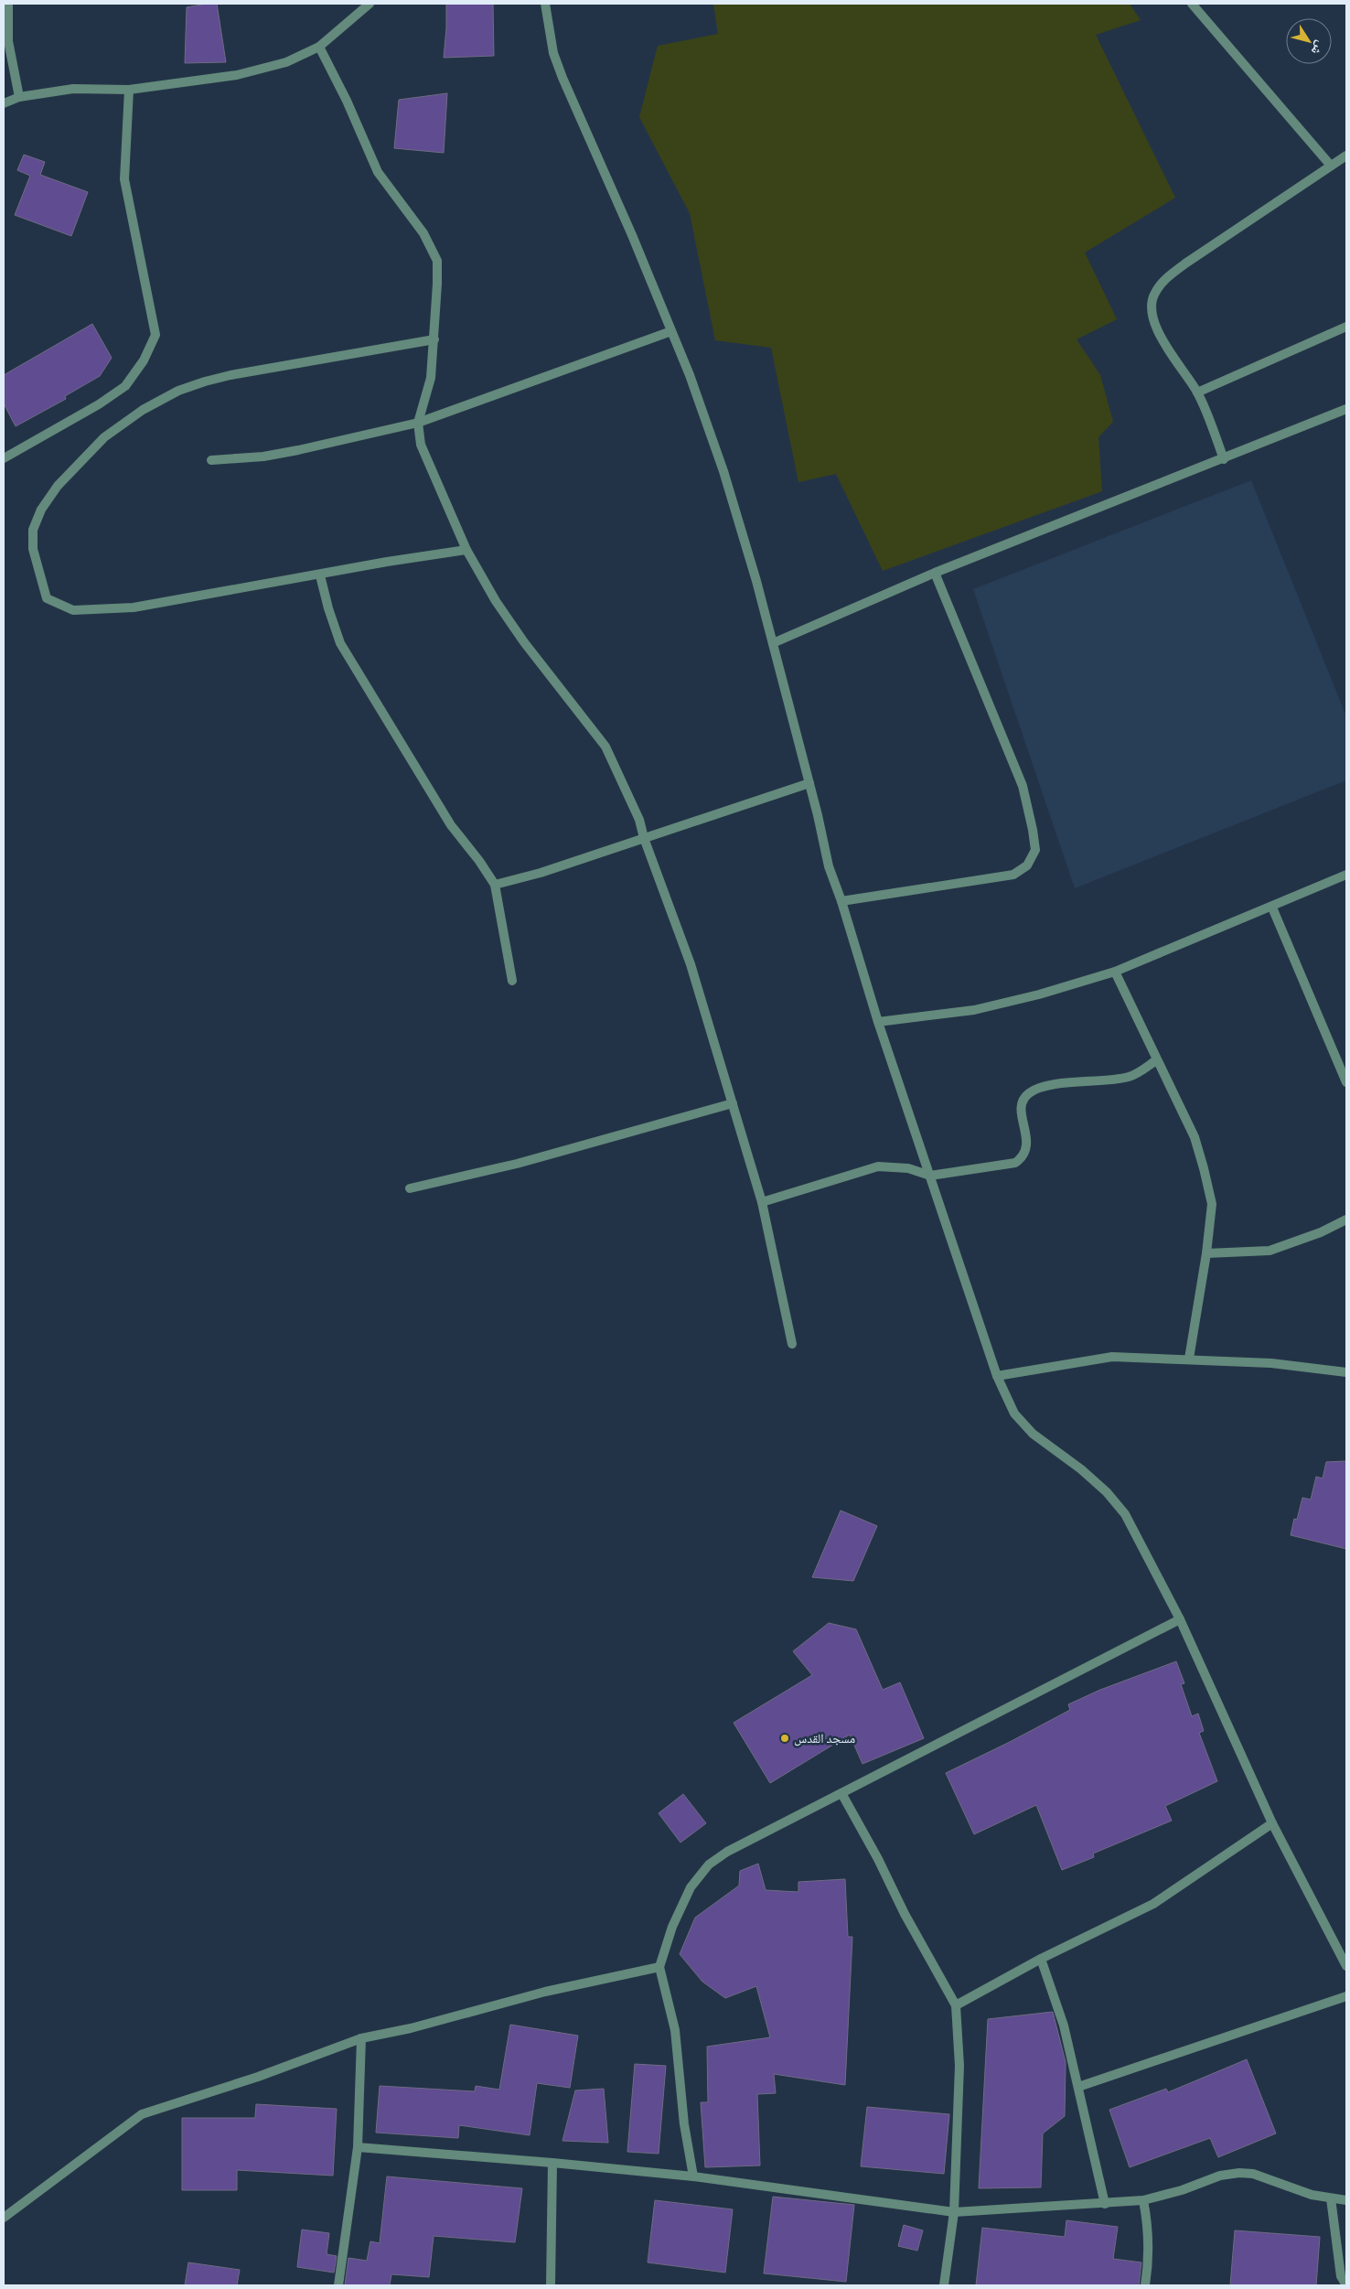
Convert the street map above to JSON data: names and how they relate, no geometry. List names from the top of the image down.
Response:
{
  "places": ["مسجد القدس"],
  "north": "bottom right"
}
